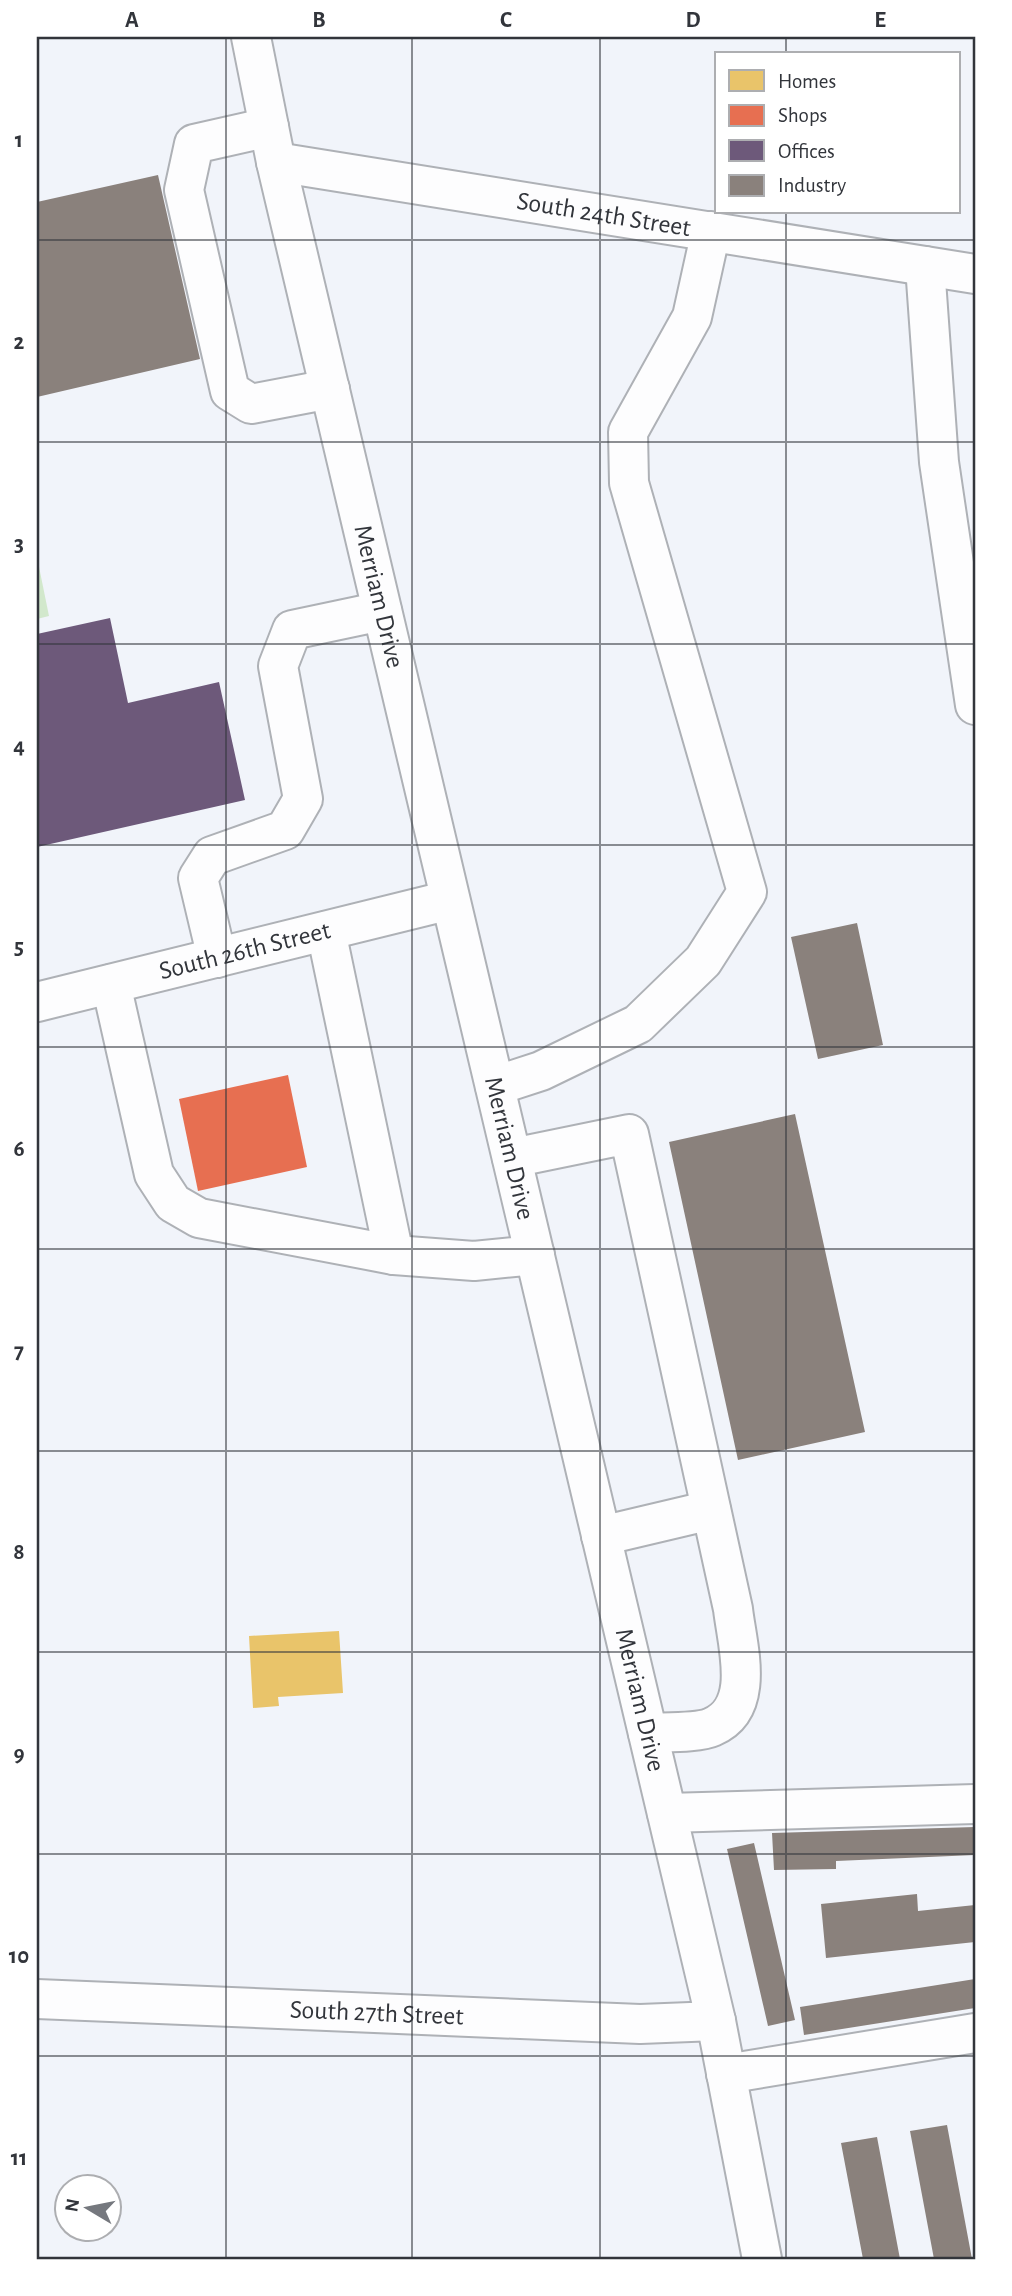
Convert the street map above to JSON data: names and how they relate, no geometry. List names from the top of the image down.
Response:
{
  "streets": {
    "main road": [
      "South 24th Street",
      "Merriam Drive",
      "South 26th Street",
      "South 27th Street"
    ]
  },
  "crossings": [
    ["South 24th Street", "Merriam Drive"],
    ["Merriam Drive", "South 26th Street"],
    ["Merriam Drive", "South 27th Street"]
  ],
  "legend": [
    "Homes",
    "Shops",
    "Offices",
    "Industry"
  ],
  "north": "left",
  "grid": {
    "columns": [
      "A",
      "B",
      "C",
      "D",
      "E"
    ],
    "rows": [
      "1",
      "2",
      "3",
      "4",
      "5",
      "6",
      "7",
      "8",
      "9",
      "10",
      "11"
    ]
  }
}
